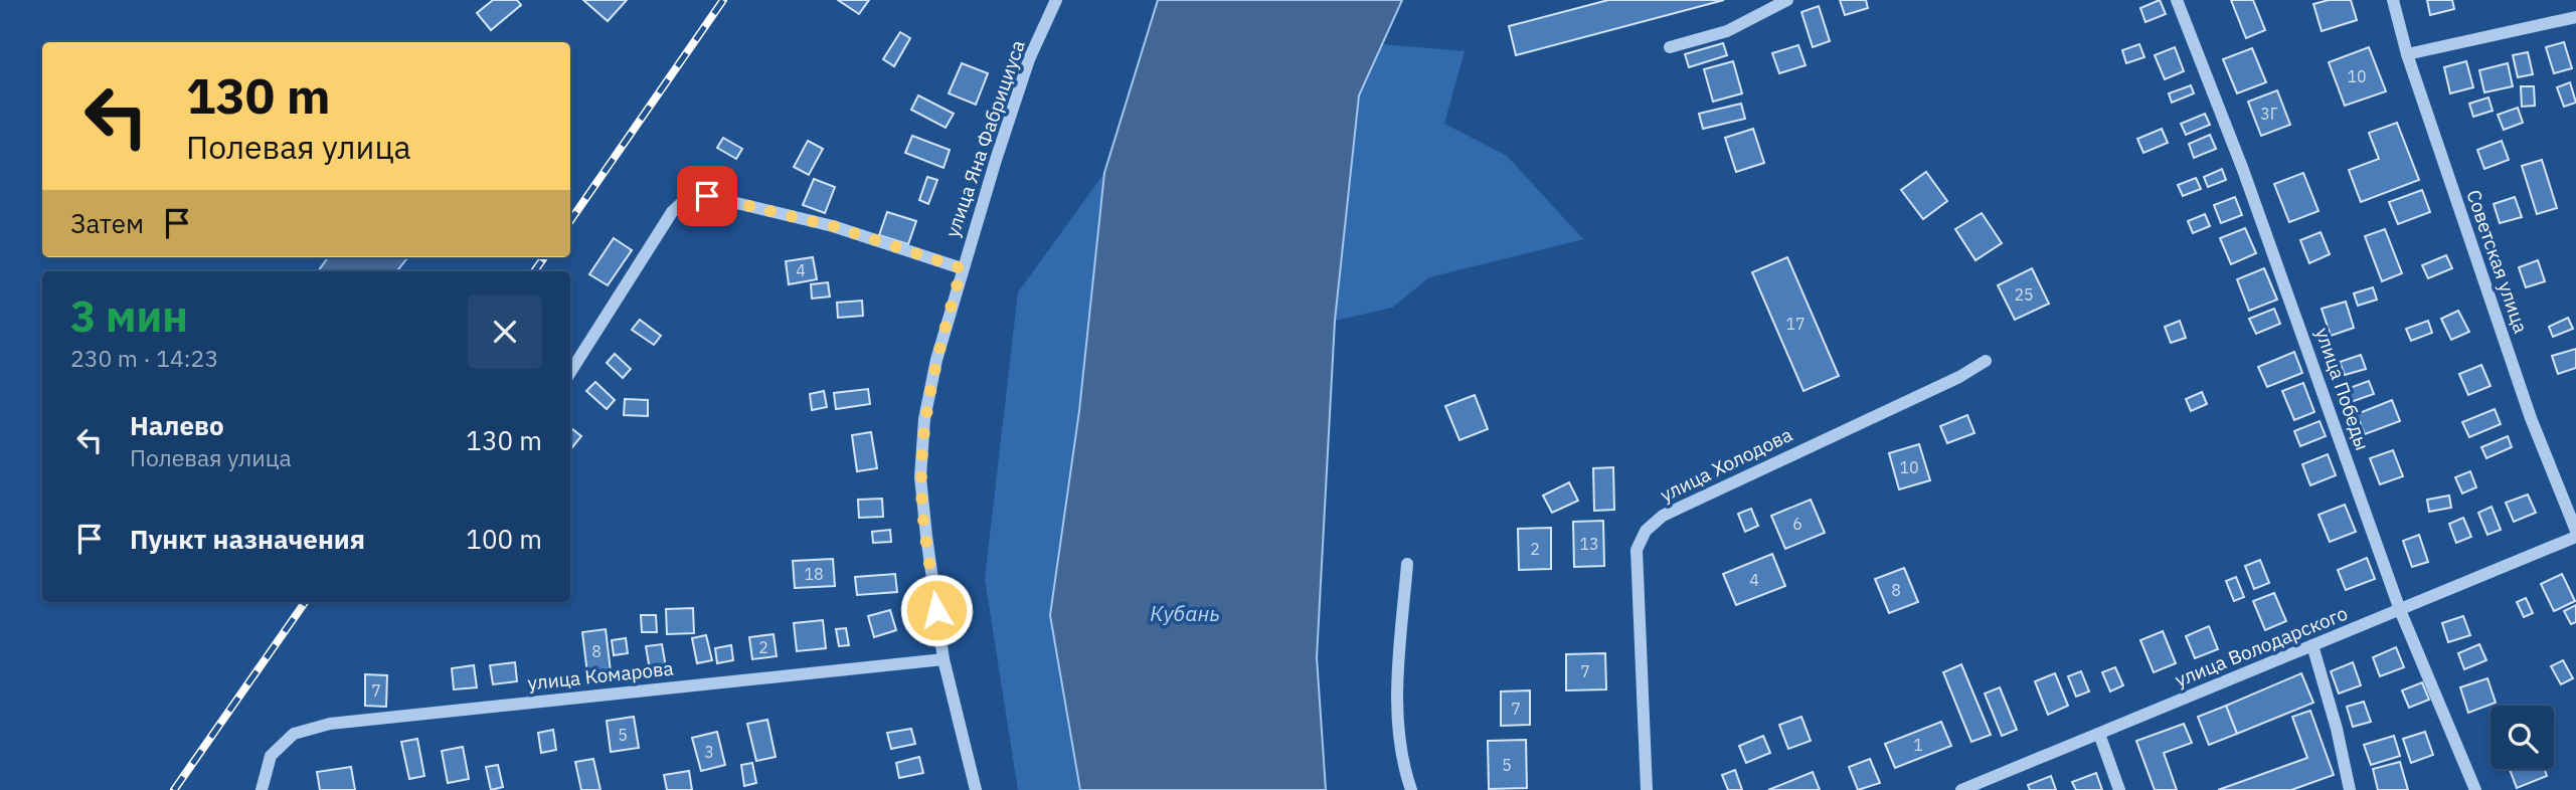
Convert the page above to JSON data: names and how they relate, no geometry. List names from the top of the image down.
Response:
{
  "streets": {
    "street": [
      "улица Яна Фабрициуса",
      "Советская улица",
      "улица Победы",
      "улица Холодова",
      "улица Володарского",
      "улица Комарова"
    ]
  },
  "crossings": [
    ["улица Яна Фабрициуса", "улица Комарова"],
    ["улица Победы", "улица Володарского"]
  ],
  "water": ["Кубань"],
  "house_numbers": [
    "10",
    "3Г",
    "4",
    "25",
    "17",
    "10",
    "6",
    "13",
    "2",
    "18",
    "4",
    "8",
    "2",
    "8",
    "7",
    "7",
    "7",
    "5",
    "1",
    "3",
    "5"
  ],
  "page": {
    "turn": ["130 m", "Полевая улица"],
    "then": "Затем",
    "heading": ["3 мин", "230 m · 14:23"],
    "list": [
      {
        "name": "Налево",
        "note": "Полевая улица",
        "value": "130 m"
      },
      {
        "name": "Пункт назначения",
        "value": "100 m"
      }
    ]
  }
}
